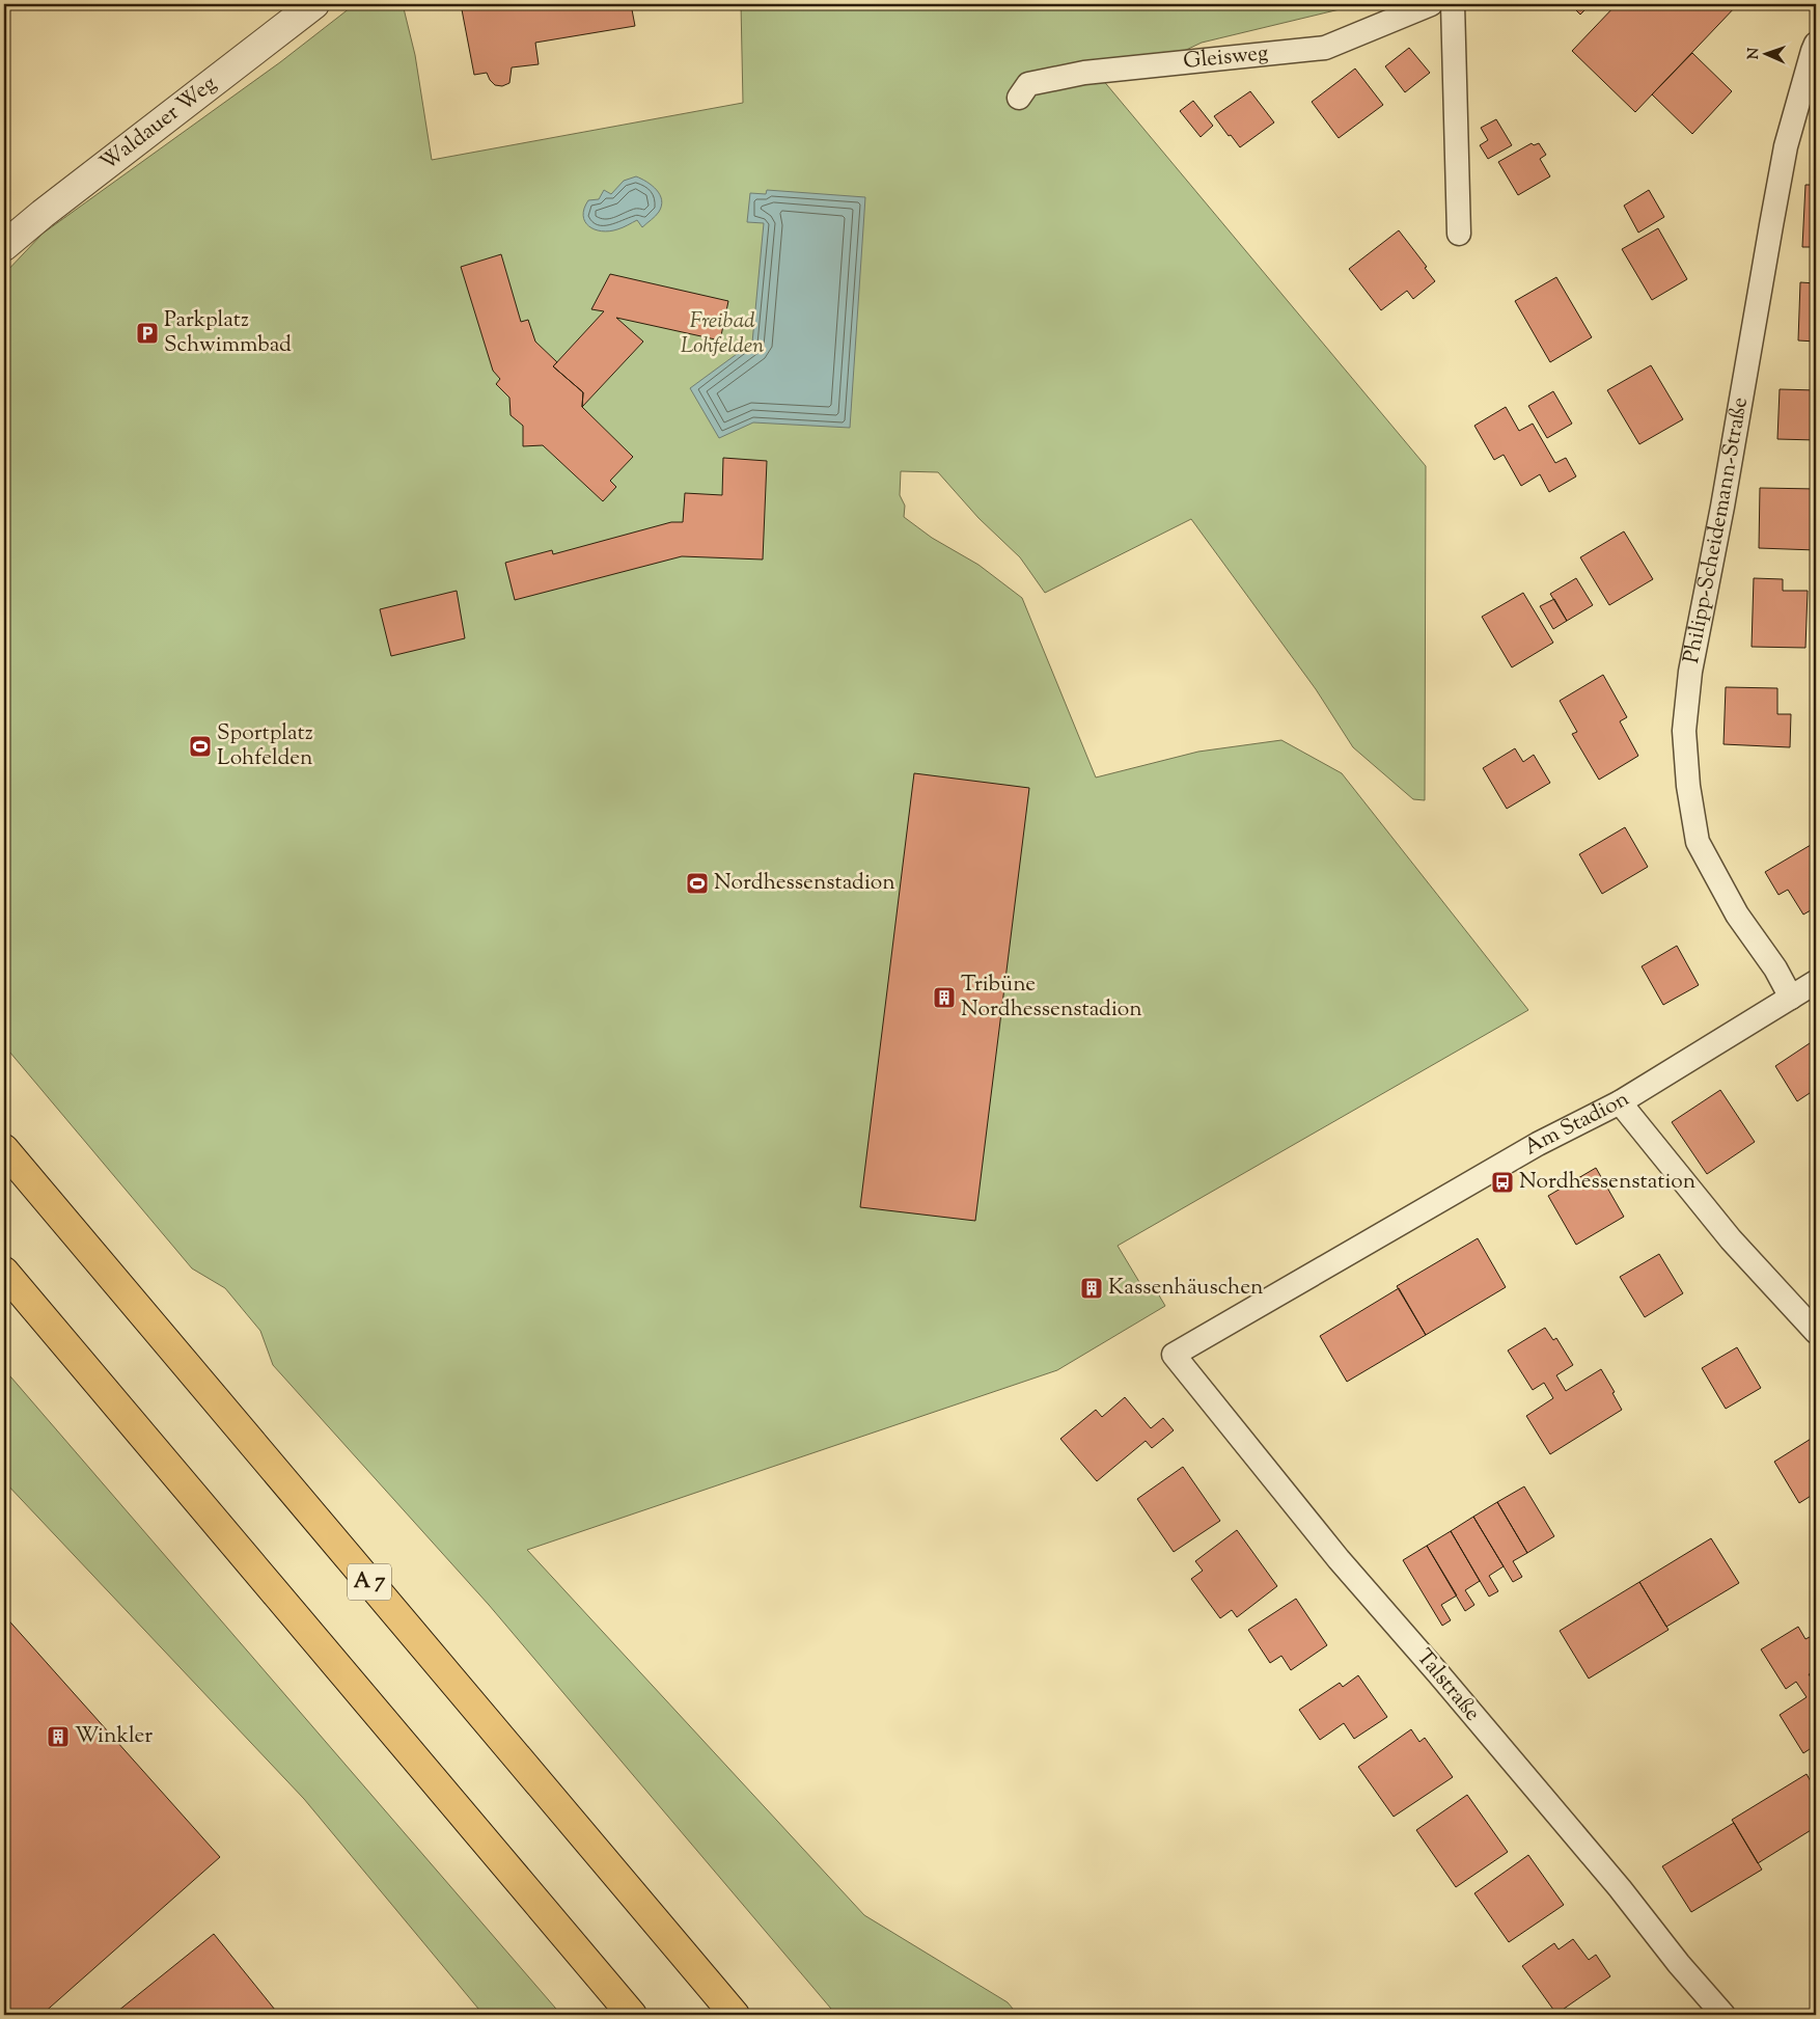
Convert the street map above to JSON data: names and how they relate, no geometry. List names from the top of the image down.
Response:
{
  "streets": {
    "highway": ["A 7"],
    "street": [
      "Gleisweg",
      "Waldauer Weg",
      "Philipp-Scheidemann-Straße",
      "Am Stadion",
      "Talstraße"
    ]
  },
  "crossings": [
    ["Philipp-Scheidemann-Straße", "Am Stadion"],
    ["Am Stadion", "Talstraße"]
  ],
  "parks": ["Freibad Lohfelden"],
  "places": {
    "parking": ["Parkplatz Schwimmbad"],
    "sports": ["Sportplatz Lohfelden", "Nordhessenstadion"],
    "building": ["Tribüne Nordhessenstadion", "Kassenhäuschen", "Winkler"],
    "bus stop": ["Nordhessenstation"]
  },
  "north": "left"
}
